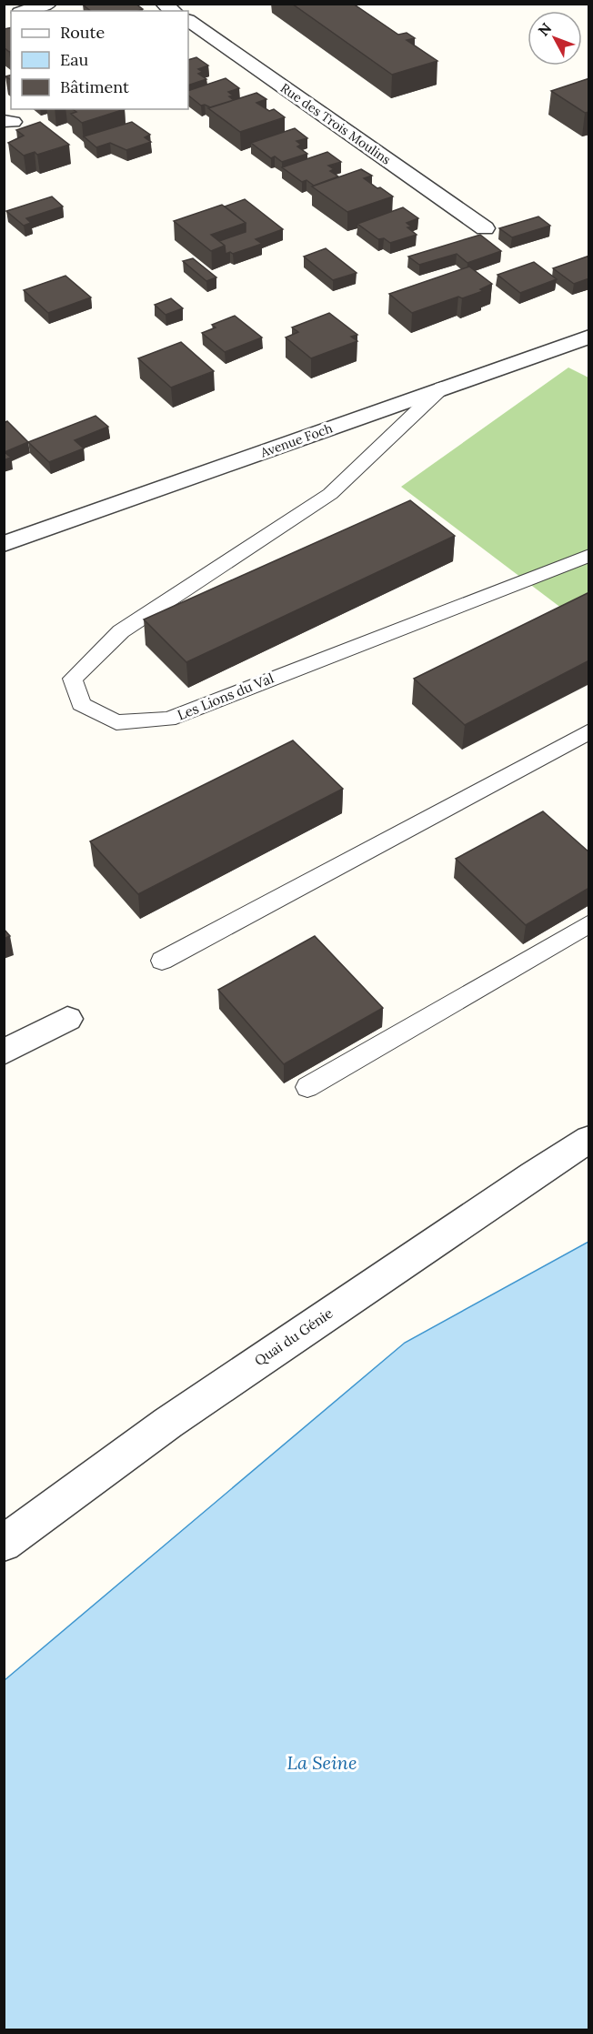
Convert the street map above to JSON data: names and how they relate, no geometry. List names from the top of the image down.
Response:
{
  "streets": {
    "street": ["Rue des Trois Moulins", "Avenue Foch", "Quai du Génie"],
    "lane": ["Les Lions du Val"]
  },
  "crossings": [
    ["Avenue Foch", "Les Lions du Val"]
  ],
  "water": ["La Seine"],
  "legend": ["Route", "Eau", "Bâtiment"],
  "north": "top left"
}
